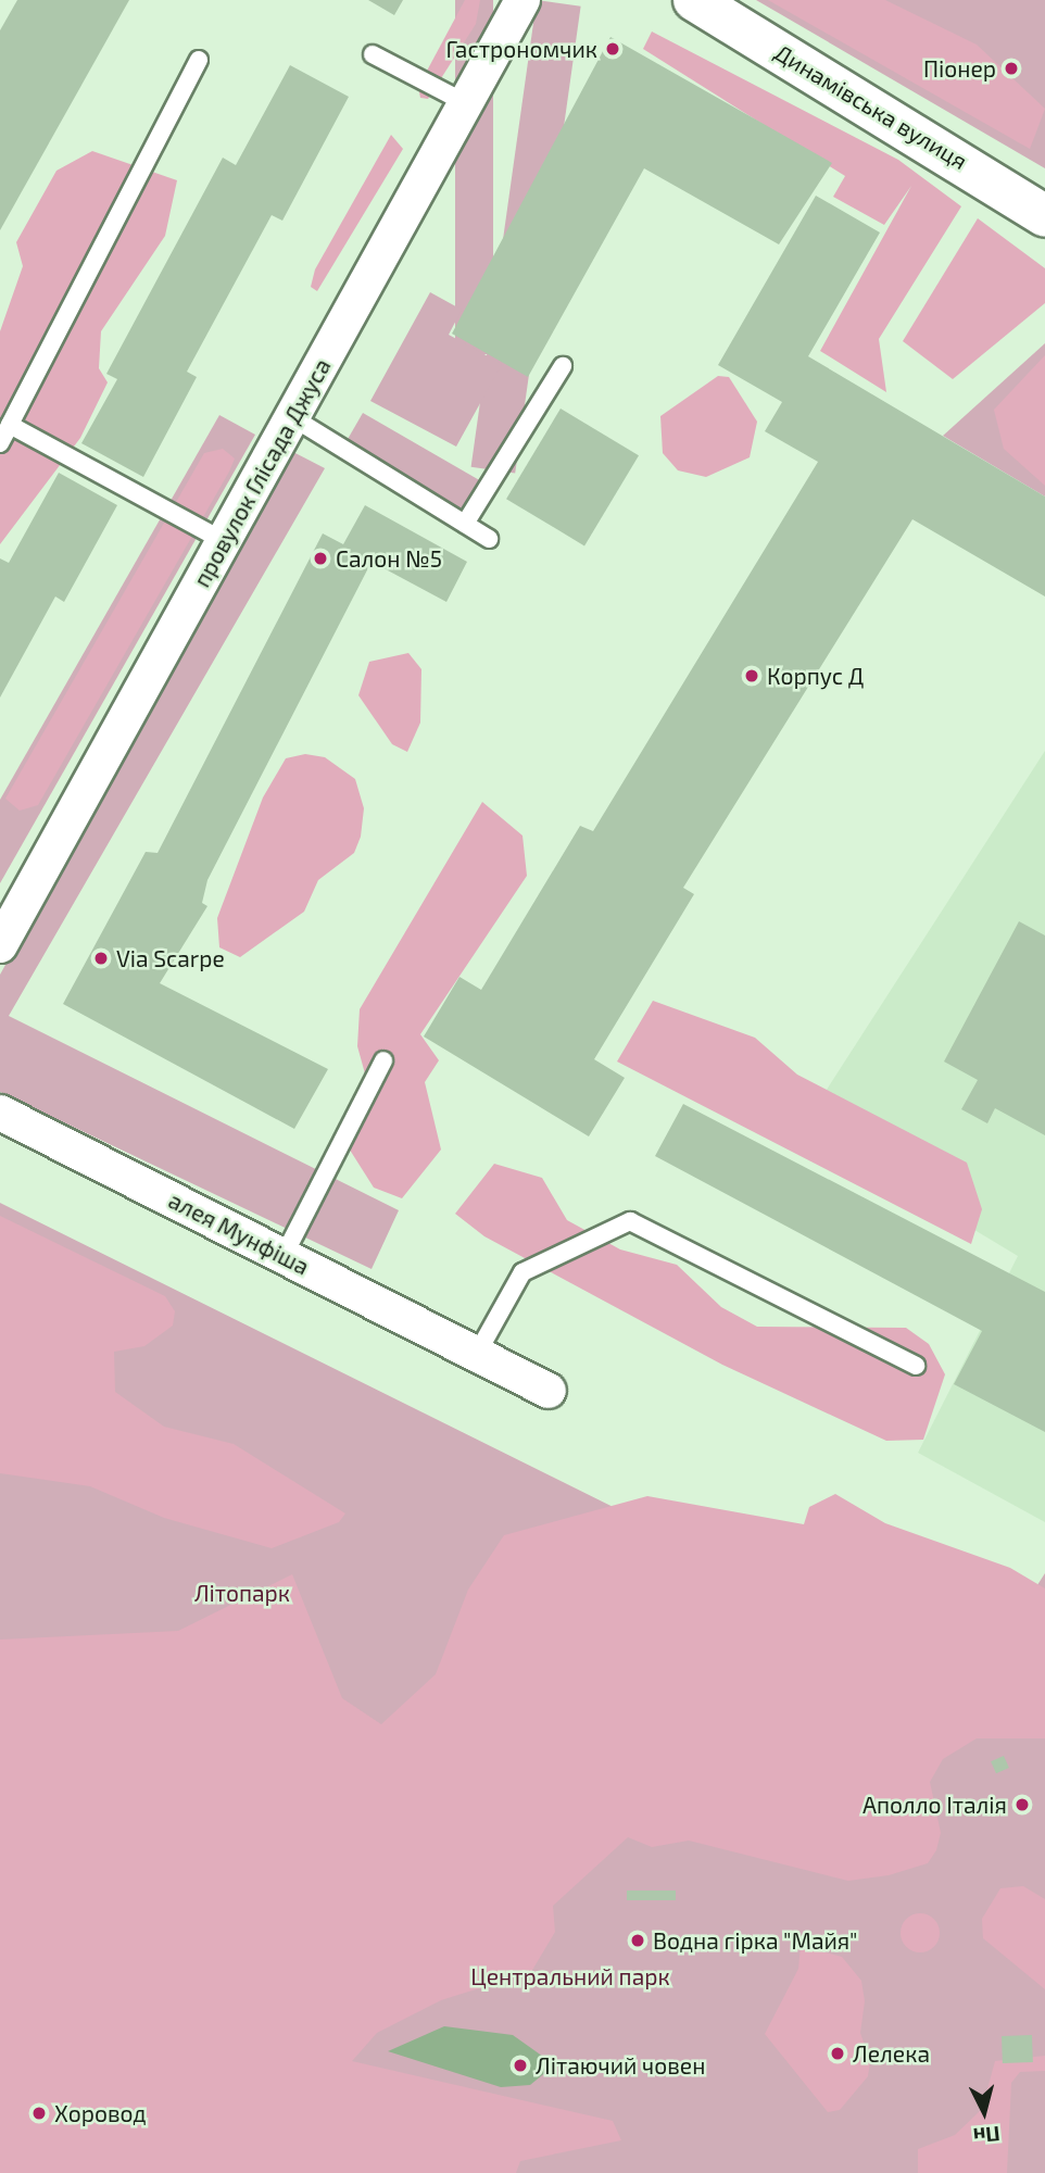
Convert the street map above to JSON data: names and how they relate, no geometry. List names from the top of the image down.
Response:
{
  "streets": {
    "street": ["Динамівська вулиця", "провулок Глісада Джуса", "алея Мунфіша"]
  },
  "parks": ["Літопарк", "Центральний парк"],
  "places": [
    "Гастрономчик",
    "Піонер",
    "Салон №5",
    "Корпус Д",
    "Via Scarpe",
    "Аполло Італія",
    "Водна гірка \"Майя\"",
    "Лелека",
    "Літаючий човен",
    "Хоровод"
  ],
  "north": "bottom"
}
